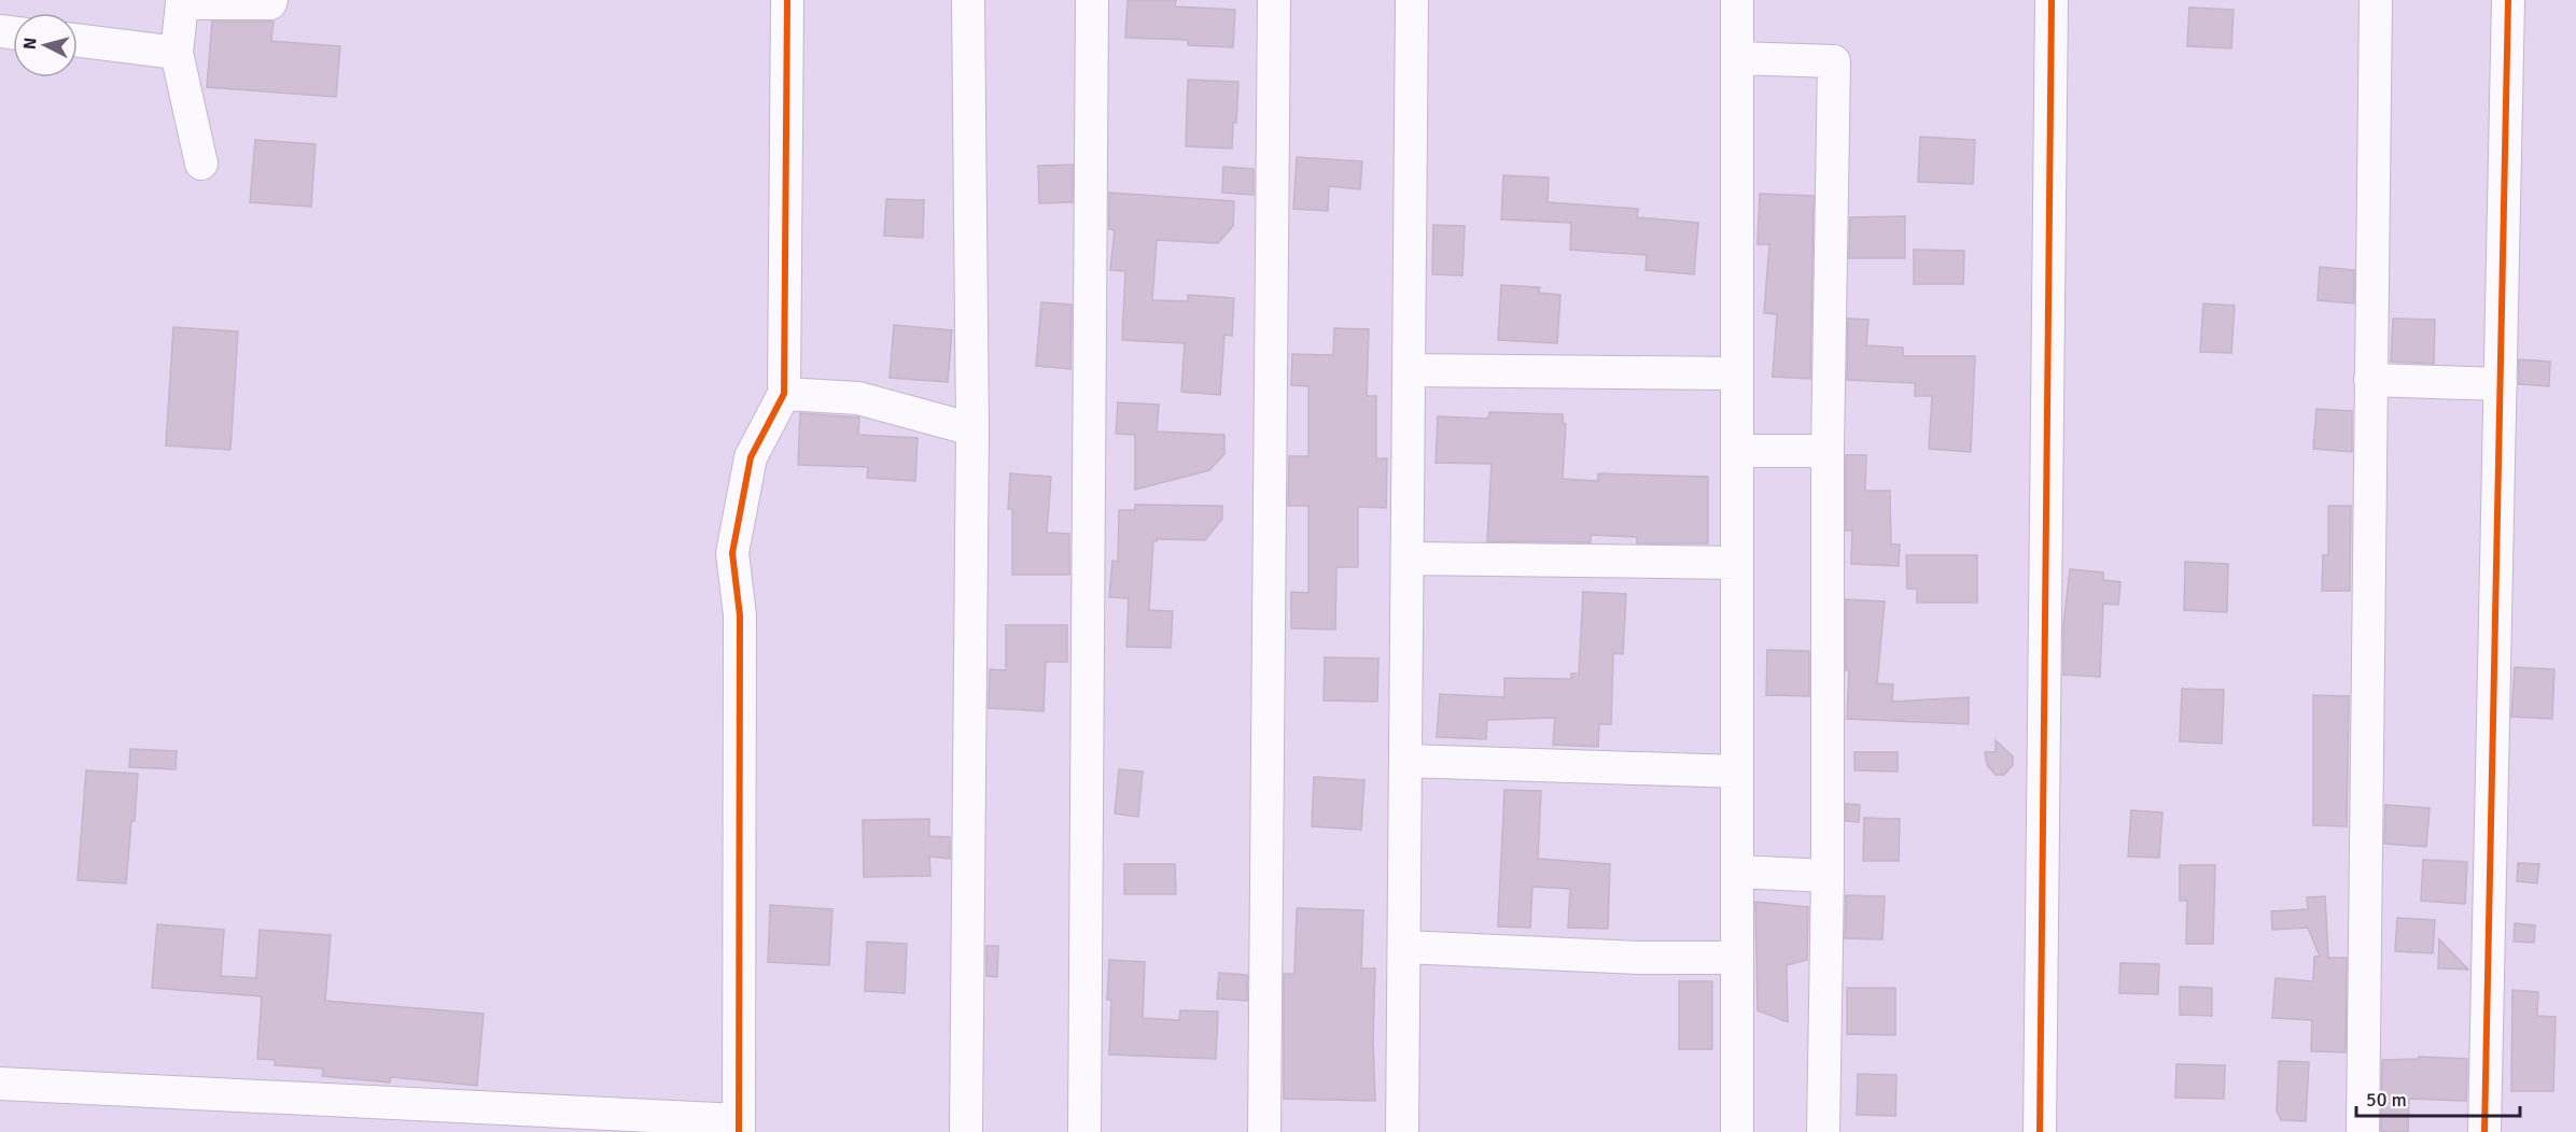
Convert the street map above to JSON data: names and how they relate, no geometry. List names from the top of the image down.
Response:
{
  "scale_bar": "50 m",
  "north": "left"
}
